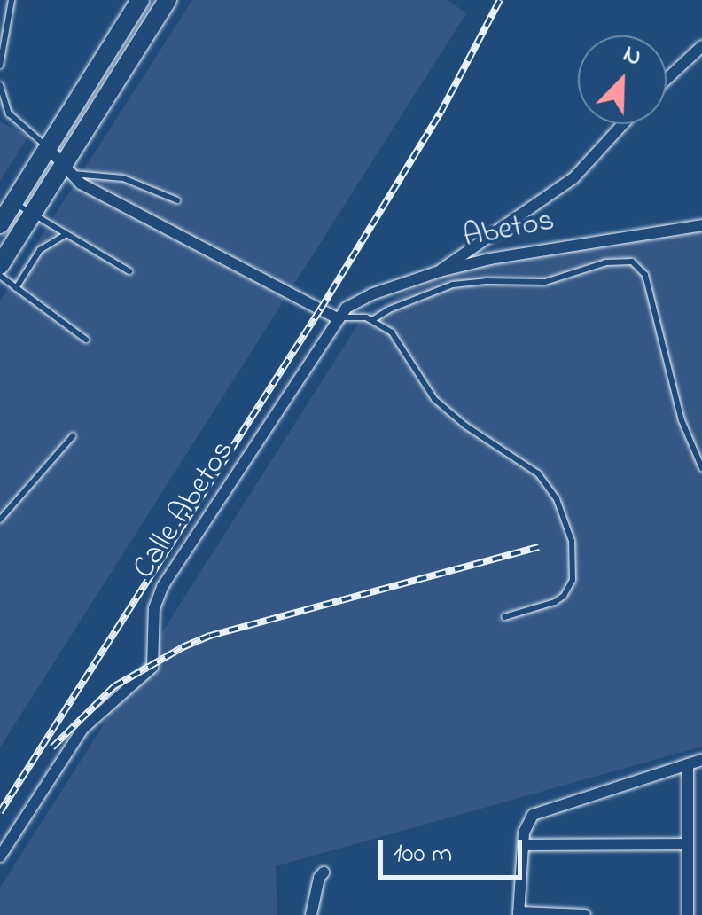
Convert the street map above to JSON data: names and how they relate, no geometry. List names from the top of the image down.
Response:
{
  "streets": {
    "street": ["Abetos", "Calle Abetos"]
  },
  "crossings": [
    ["Abetos", "Calle Abetos"]
  ],
  "scale_bar": "100 m",
  "north": "top right"
}
